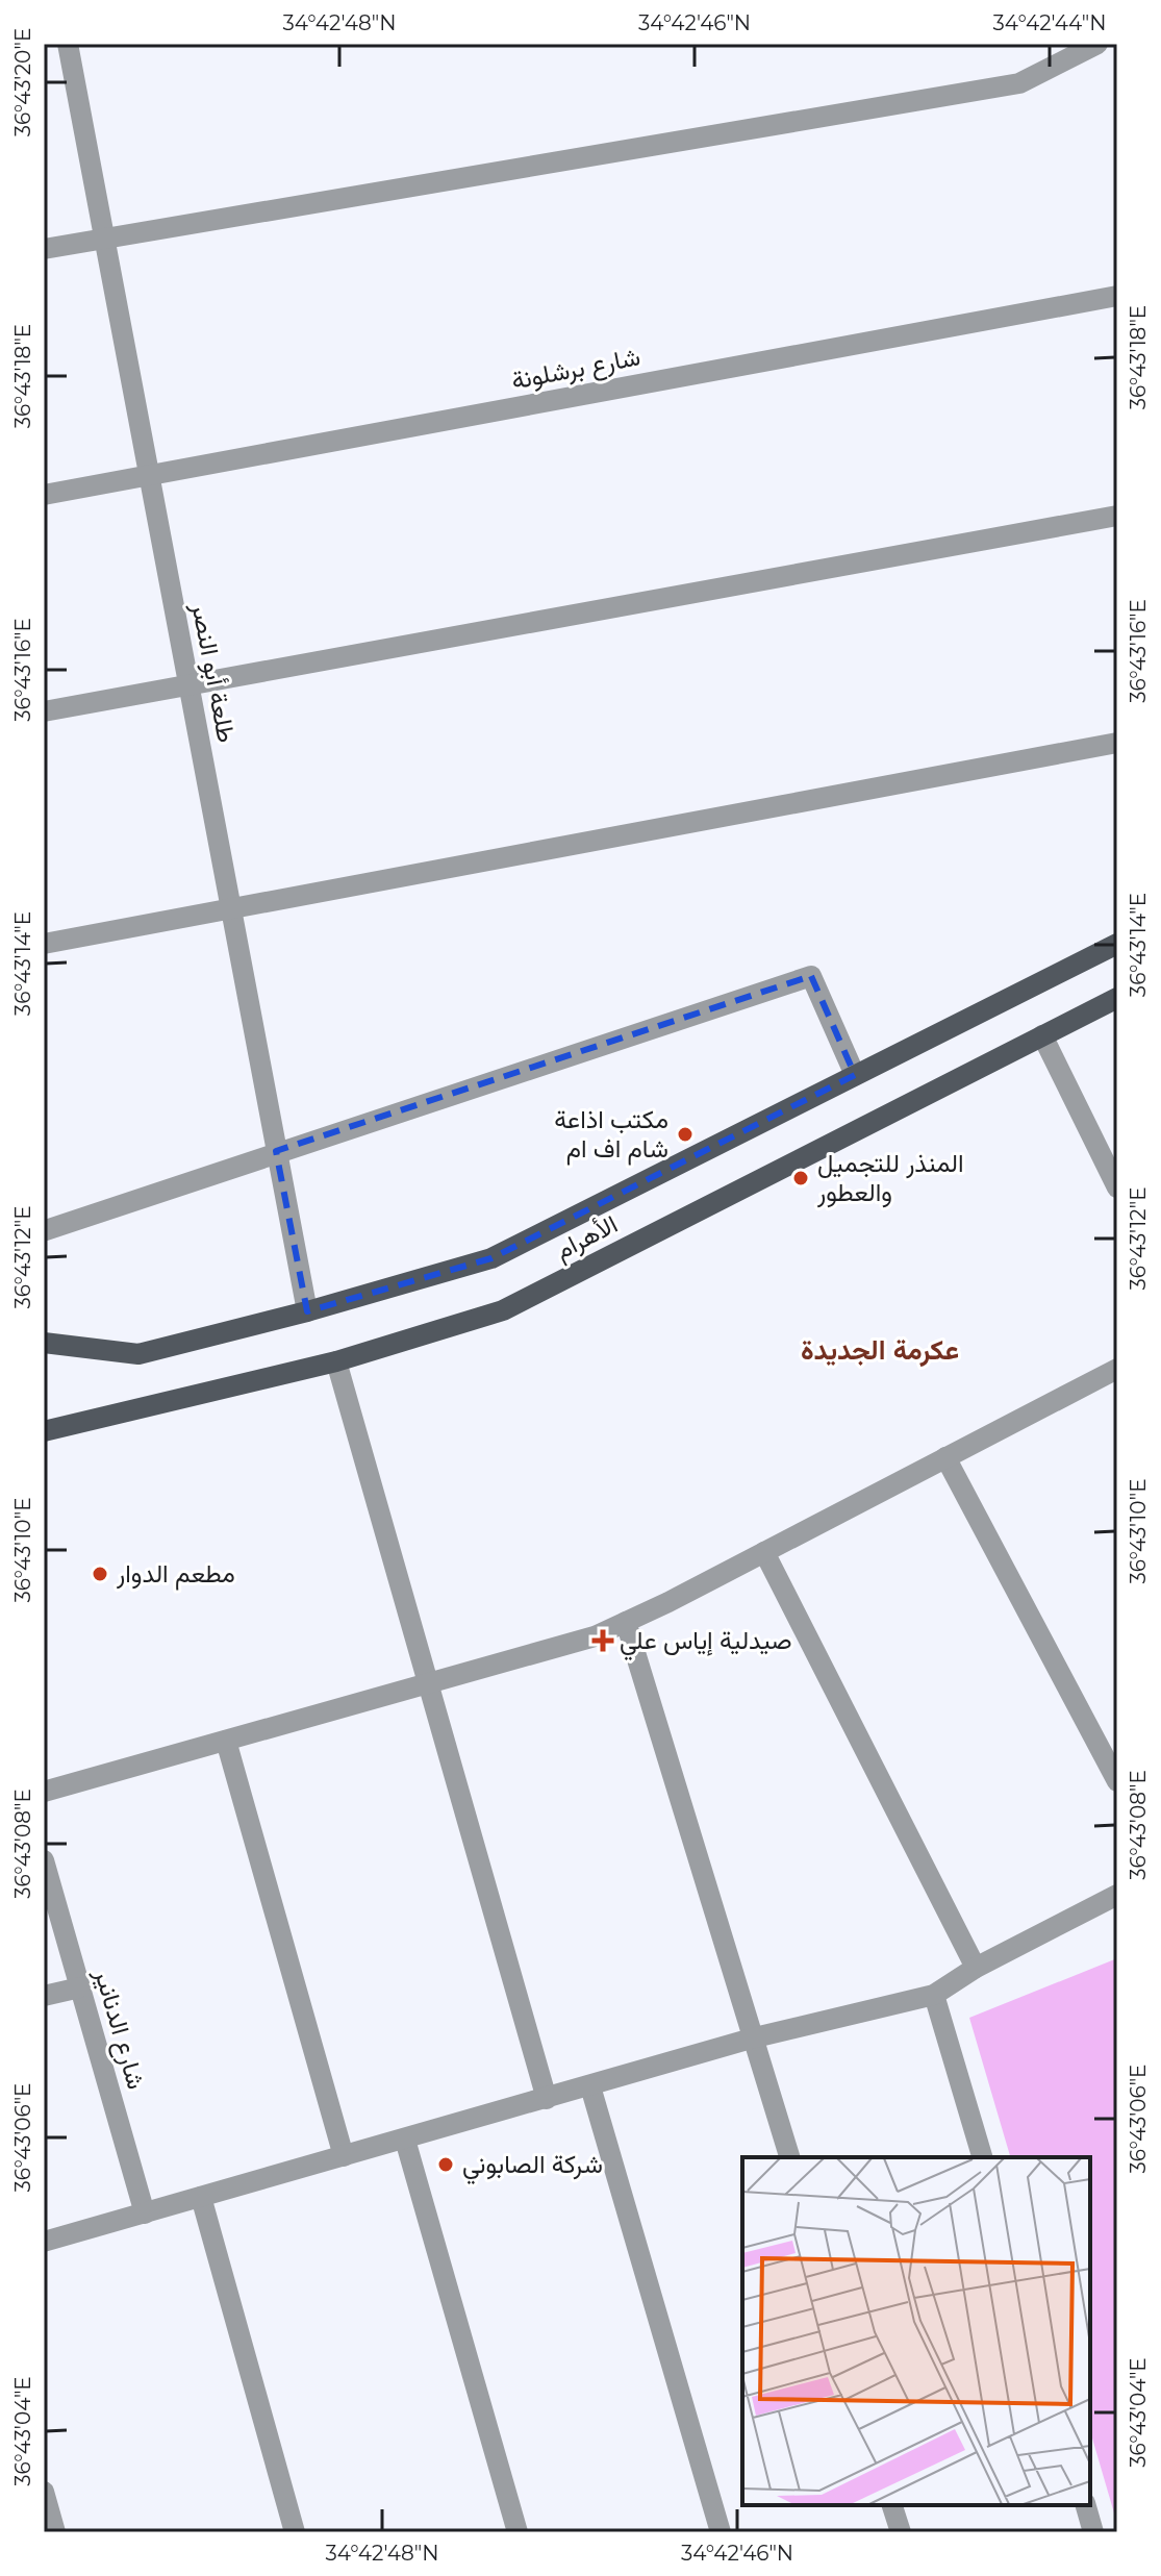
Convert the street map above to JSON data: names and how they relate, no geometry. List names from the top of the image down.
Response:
{
  "streets": {
    "main road": ["الأهرام"],
    "street": ["شارع برشلونة", "طلعة أبو النصر", "شارع الدنانير"]
  },
  "crossings": [
    ["شارع برشلونة", "طلعة أبو النصر"],
    ["طلعة أبو النصر", "الأهرام"]
  ],
  "districts": ["عكرمة الجديدة"],
  "places": {
    "other": [
      "مكتب اذاعة شام اف ام",
      "المنذر للتجميل والعطور",
      "مطعم الدوار",
      "شركة الصابوني"
    ],
    "health": ["صيدلية إياس علي"]
  },
  "coordinates": [
    "34°42'48\"N",
    "34°42'46\"N",
    "34°42'44\"N",
    "36°43'20\"E",
    "36°43'18\"E",
    "36°43'16\"E",
    "36°43'14\"E",
    "36°43'12\"E",
    "36°43'10\"E",
    "36°43'08\"E",
    "36°43'06\"E",
    "36°43'04\"E"
  ]
}
